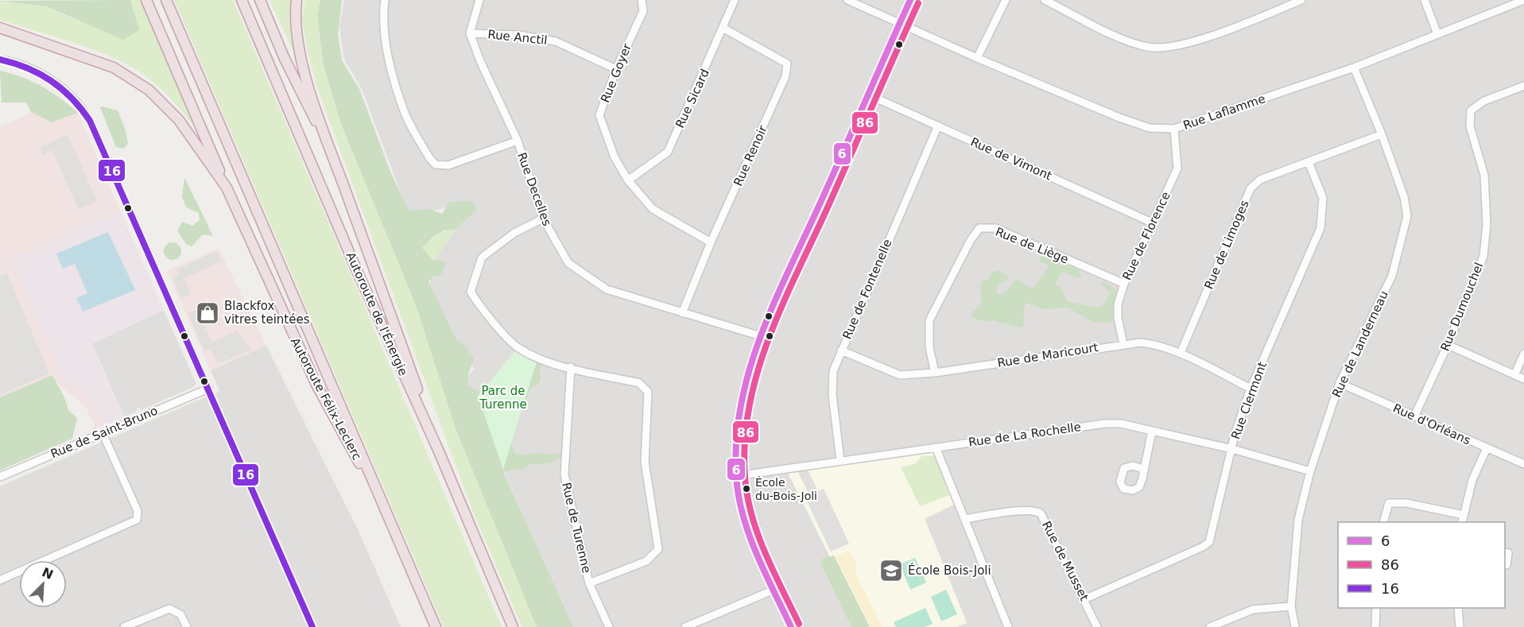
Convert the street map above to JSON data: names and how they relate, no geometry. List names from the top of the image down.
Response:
{
  "streets": {
    "highway": ["Autoroute de l'Énergie", "Autoroute Félix-Leclerc"],
    "street": [
      "Rue Anctil",
      "Rue Goyer",
      "Rue Sicard",
      "Rue Laflamme",
      "Rue Renoir",
      "Rue de Vimont",
      "Rue Decelles",
      "Rue de Florence",
      "Rue de Limoges",
      "Rue de Liège",
      "Rue de Fontenelle",
      "Rue Dumouchel",
      "Rue de Landerneau",
      "Rue de Maricourt",
      "Rue Clermont",
      "Rue d'Orléans",
      "Rue de Saint-Bruno",
      "Rue de La Rochelle",
      "Rue de Turenne",
      "Rue de Musset"
    ]
  },
  "crossings": [
    ["Rue Anctil", "Rue Goyer"],
    ["Rue Anctil", "Rue Decelles"],
    ["Rue Goyer", "Rue Sicard"],
    ["Rue Goyer", "Rue Renoir"],
    ["Rue Sicard", "Rue Renoir"],
    ["Rue Laflamme", "Rue de Florence"],
    ["Rue Laflamme", "Rue de Landerneau"],
    ["Rue Renoir", "Rue Decelles"],
    ["Rue de Vimont", "Rue de Florence"],
    ["Rue de Vimont", "Rue de Fontenelle"],
    ["Rue de Florence", "Rue de Liège"],
    ["Rue de Florence", "Rue de Maricourt"],
    ["Rue de Limoges", "Rue de Landerneau"],
    ["Rue de Limoges", "Rue de Maricourt"],
    ["Rue de Limoges", "Rue Clermont"],
    ["Rue de Liège", "Rue de Maricourt"],
    ["Rue de Fontenelle", "Rue de Maricourt"],
    ["Rue de Fontenelle", "Rue de La Rochelle"],
    ["Rue Dumouchel", "Rue d'Orléans"],
    ["Rue de Landerneau", "Rue d'Orléans"],
    ["Rue de Landerneau", "Rue de La Rochelle"],
    ["Rue de Maricourt", "Rue Clermont"],
    ["Rue Clermont", "Rue de La Rochelle"],
    ["Rue Clermont", "Rue de Musset"]
  ],
  "parks": ["Parc de Turenne"],
  "places": {
    "shop": ["Blackfox vitres teintées"],
    "other": ["École du-Bois-Joli"],
    "school or university": ["École Bois-Joli"]
  },
  "lines": ["transit line 6", "transit line 86", "transit line 16"],
  "legend": ["6", "86", "16"],
  "north": "top right"
}
